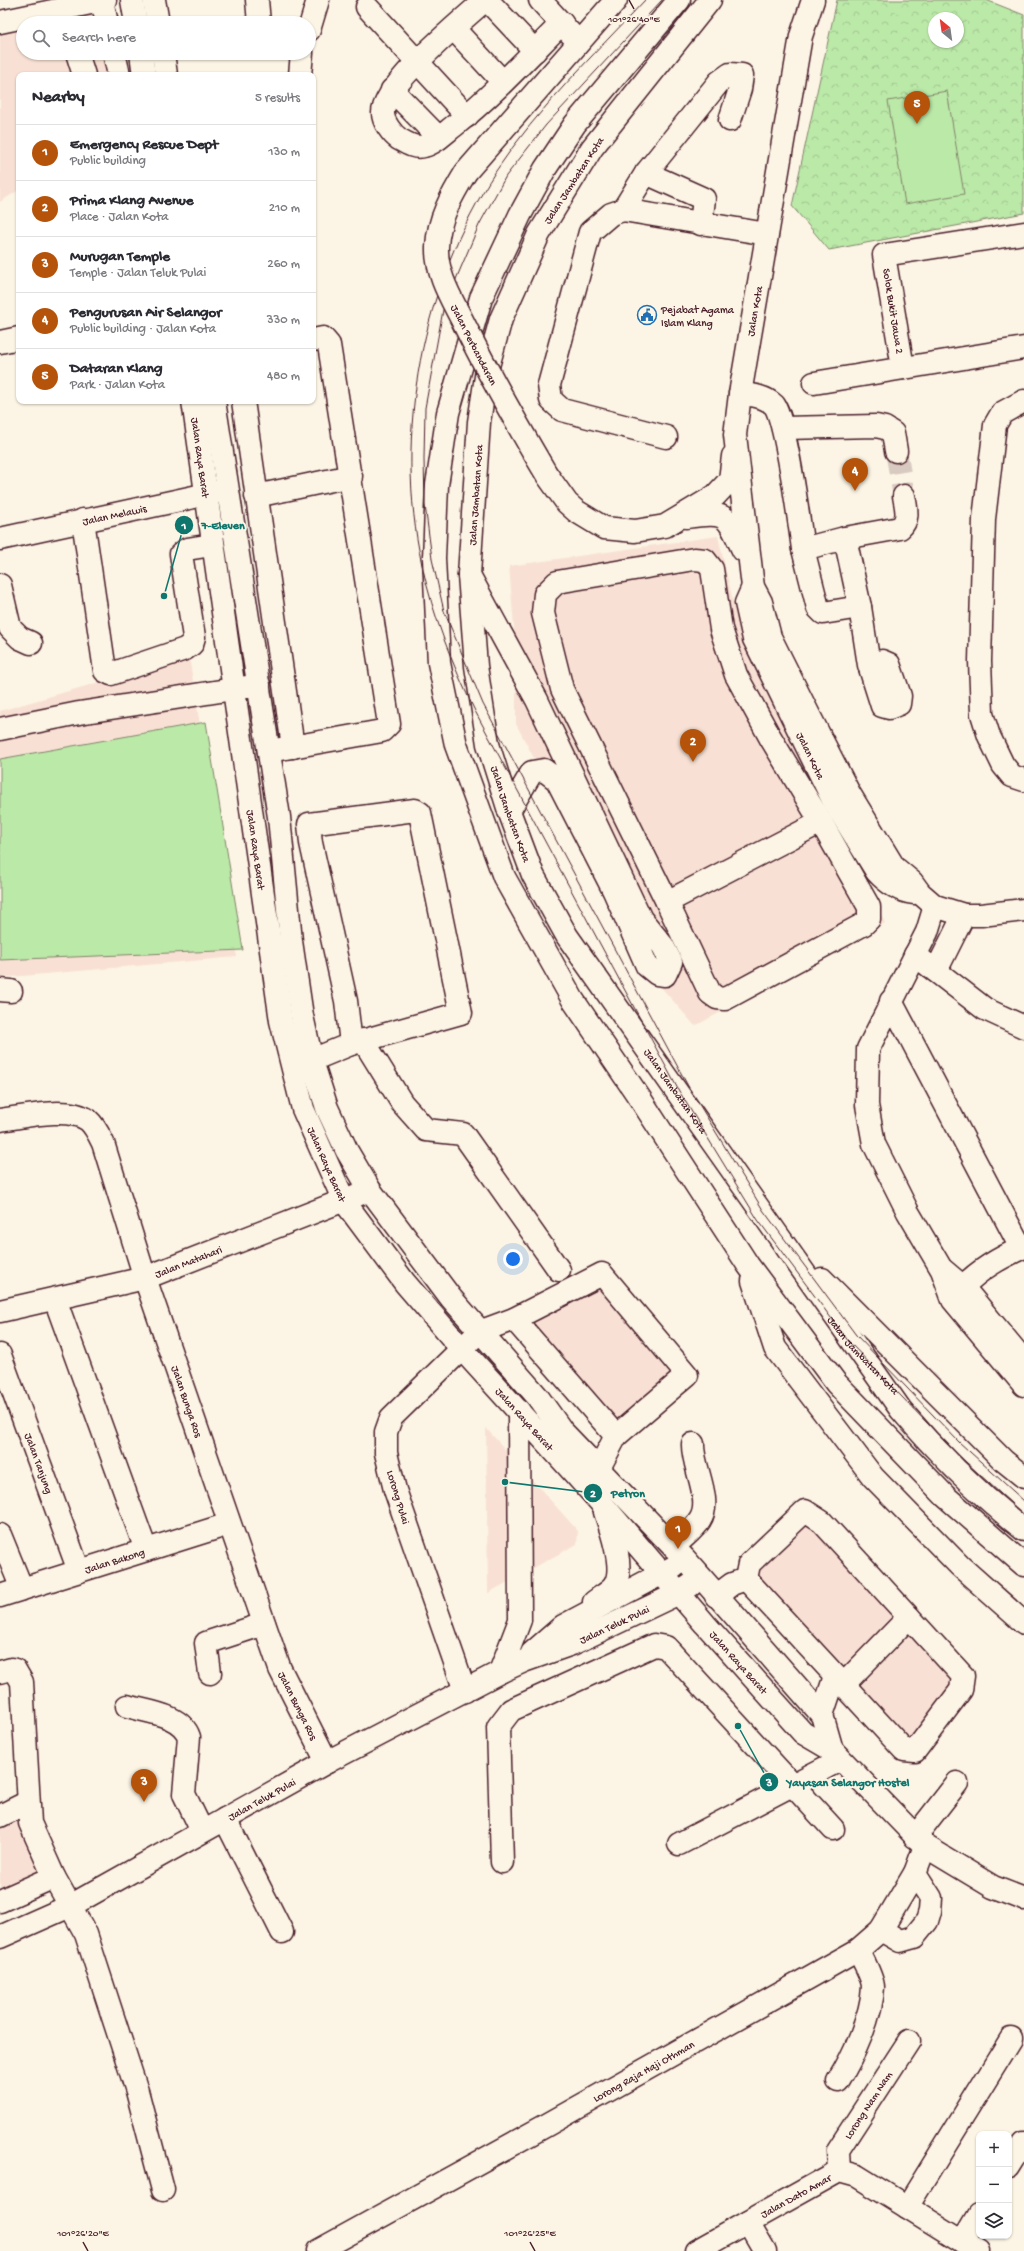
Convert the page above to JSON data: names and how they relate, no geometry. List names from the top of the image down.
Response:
{
  "streets": {
    "main road": [
      "Jalan Jambatan Kota",
      "Jalan Kota",
      "Solok Bukit Jawa 2",
      "Jalan Perbandaran",
      "Jalan Raya Barat",
      "Jalan Melawis",
      "Jalan Matahari",
      "Jalan Bunga Ros",
      "Jalan Tanjung",
      "Lorong Pulai",
      "Jalan Bakong",
      "Jalan Teluk Pulai",
      "Lorong Raja Haji Othman",
      "Lorong Nam Nam",
      "Jalan Dato Amar"
    ]
  },
  "crossings": [
    ["Jalan Kota", "Jalan Perbandaran"],
    ["Jalan Raya Barat", "Jalan Melawis"],
    ["Jalan Raya Barat", "Jalan Matahari"],
    ["Jalan Raya Barat", "Lorong Pulai"],
    ["Jalan Raya Barat", "Jalan Teluk Pulai"],
    ["Jalan Raya Barat", "Lorong Raja Haji Othman"],
    ["Jalan Matahari", "Jalan Bunga Ros"],
    ["Jalan Bunga Ros", "Jalan Bakong"],
    ["Jalan Bunga Ros", "Jalan Teluk Pulai"],
    ["Jalan Tanjung", "Jalan Bakong"],
    ["Lorong Pulai", "Jalan Teluk Pulai"],
    ["Lorong Nam Nam", "Jalan Dato Amar"]
  ],
  "places": {
    "public building": ["Pejabat Agama Islam Klang"],
    "other": ["7-Eleven", "Petron", "Yayasan Selangor Hostel"]
  },
  "north": "top left",
  "page": {
    "search": "Search here",
    "heading": ["Nearby", "5 results"],
    "pins": [
      "5",
      "4",
      "2",
      "1",
      "3"
    ],
    "list": [
      {
        "mark": "1",
        "name": "Emergency Rescue Dept",
        "note": "Public building",
        "value": "130 m"
      },
      {
        "mark": "2",
        "name": "Prima Klang Avenue",
        "note": "Place · Jalan Kota",
        "value": "210 m"
      },
      {
        "mark": "3",
        "name": "Murugan Temple",
        "note": "Temple · Jalan Teluk Pulai",
        "value": "260 m"
      },
      {
        "mark": "4",
        "name": "Pengurusan Air Selangor",
        "note": "Public building · Jalan Kota",
        "value": "330 m"
      },
      {
        "mark": "5",
        "name": "Dataran Klang",
        "note": "Park · Jalan Kota",
        "value": "480 m"
      }
    ],
    "map_buttons": ["+", "−"]
  },
  "coordinates": ["101°26'40\"E", "101°26'20\"E", "101°26'25\"E"]
}
